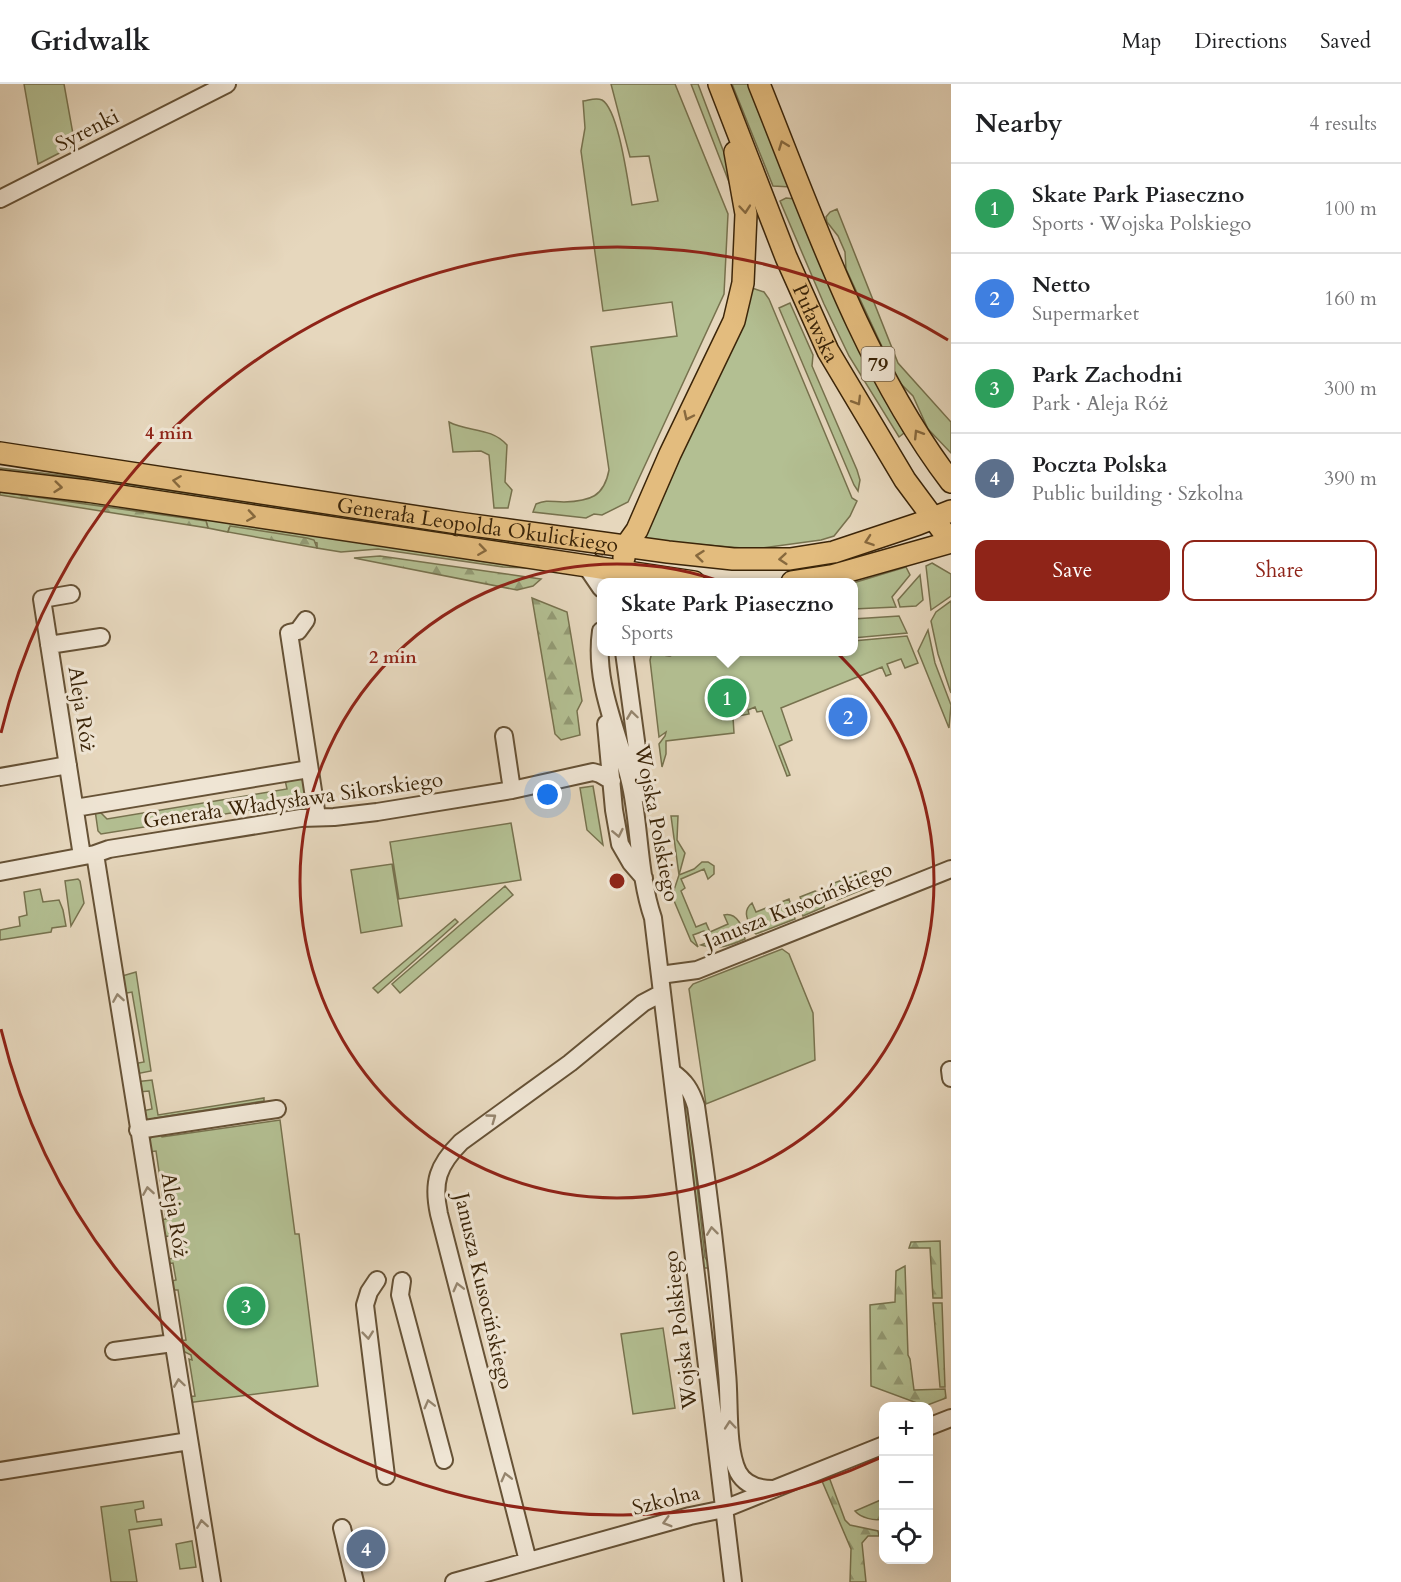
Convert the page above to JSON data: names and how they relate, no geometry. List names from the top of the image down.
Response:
{
  "streets": {
    "main road": ["Puławska", "79", "Generała Leopolda Okulickiego"],
    "street": [
      "Syrenki",
      "Aleja Róż",
      "Generała Władysława Sikorskiego",
      "Wojska Polskiego",
      "Janusza Kusocińskiego",
      "Szkolna"
    ]
  },
  "crossings": [
    ["Puławska", "Generała Leopolda Okulickiego"],
    ["Aleja Róż", "Generała Władysława Sikorskiego"],
    ["Wojska Polskiego", "Janusza Kusocińskiego"],
    ["Wojska Polskiego", "Szkolna"],
    ["Janusza Kusocińskiego", "Szkolna"]
  ],
  "one_way": ["Aleja Róż", "Janusza Kusocińskiego", "Szkolna"],
  "page": {
    "header": "Gridwalk",
    "nav": ["Map", "Directions", "Saved"],
    "heading": ["Nearby", "4 results"],
    "list": [
      {
        "mark": "1",
        "name": "Skate Park Piaseczno",
        "note": "Sports · Wojska Polskiego",
        "value": "100 m"
      },
      {
        "mark": "2",
        "name": "Netto",
        "note": "Supermarket",
        "value": "160 m"
      },
      {
        "mark": "3",
        "name": "Park Zachodni",
        "note": "Park · Aleja Róż",
        "value": "300 m"
      },
      {
        "mark": "4",
        "name": "Poczta Polska",
        "note": "Public building · Szkolna",
        "value": "390 m"
      }
    ],
    "buttons": ["Save", "Share"],
    "popup": ["Skate Park Piaseczno", "Sports"],
    "pins": [
      "1",
      "2",
      "3",
      "4"
    ],
    "map_buttons": ["+", "−"]
  },
  "rings": ["4 min", "2 min"]
}
